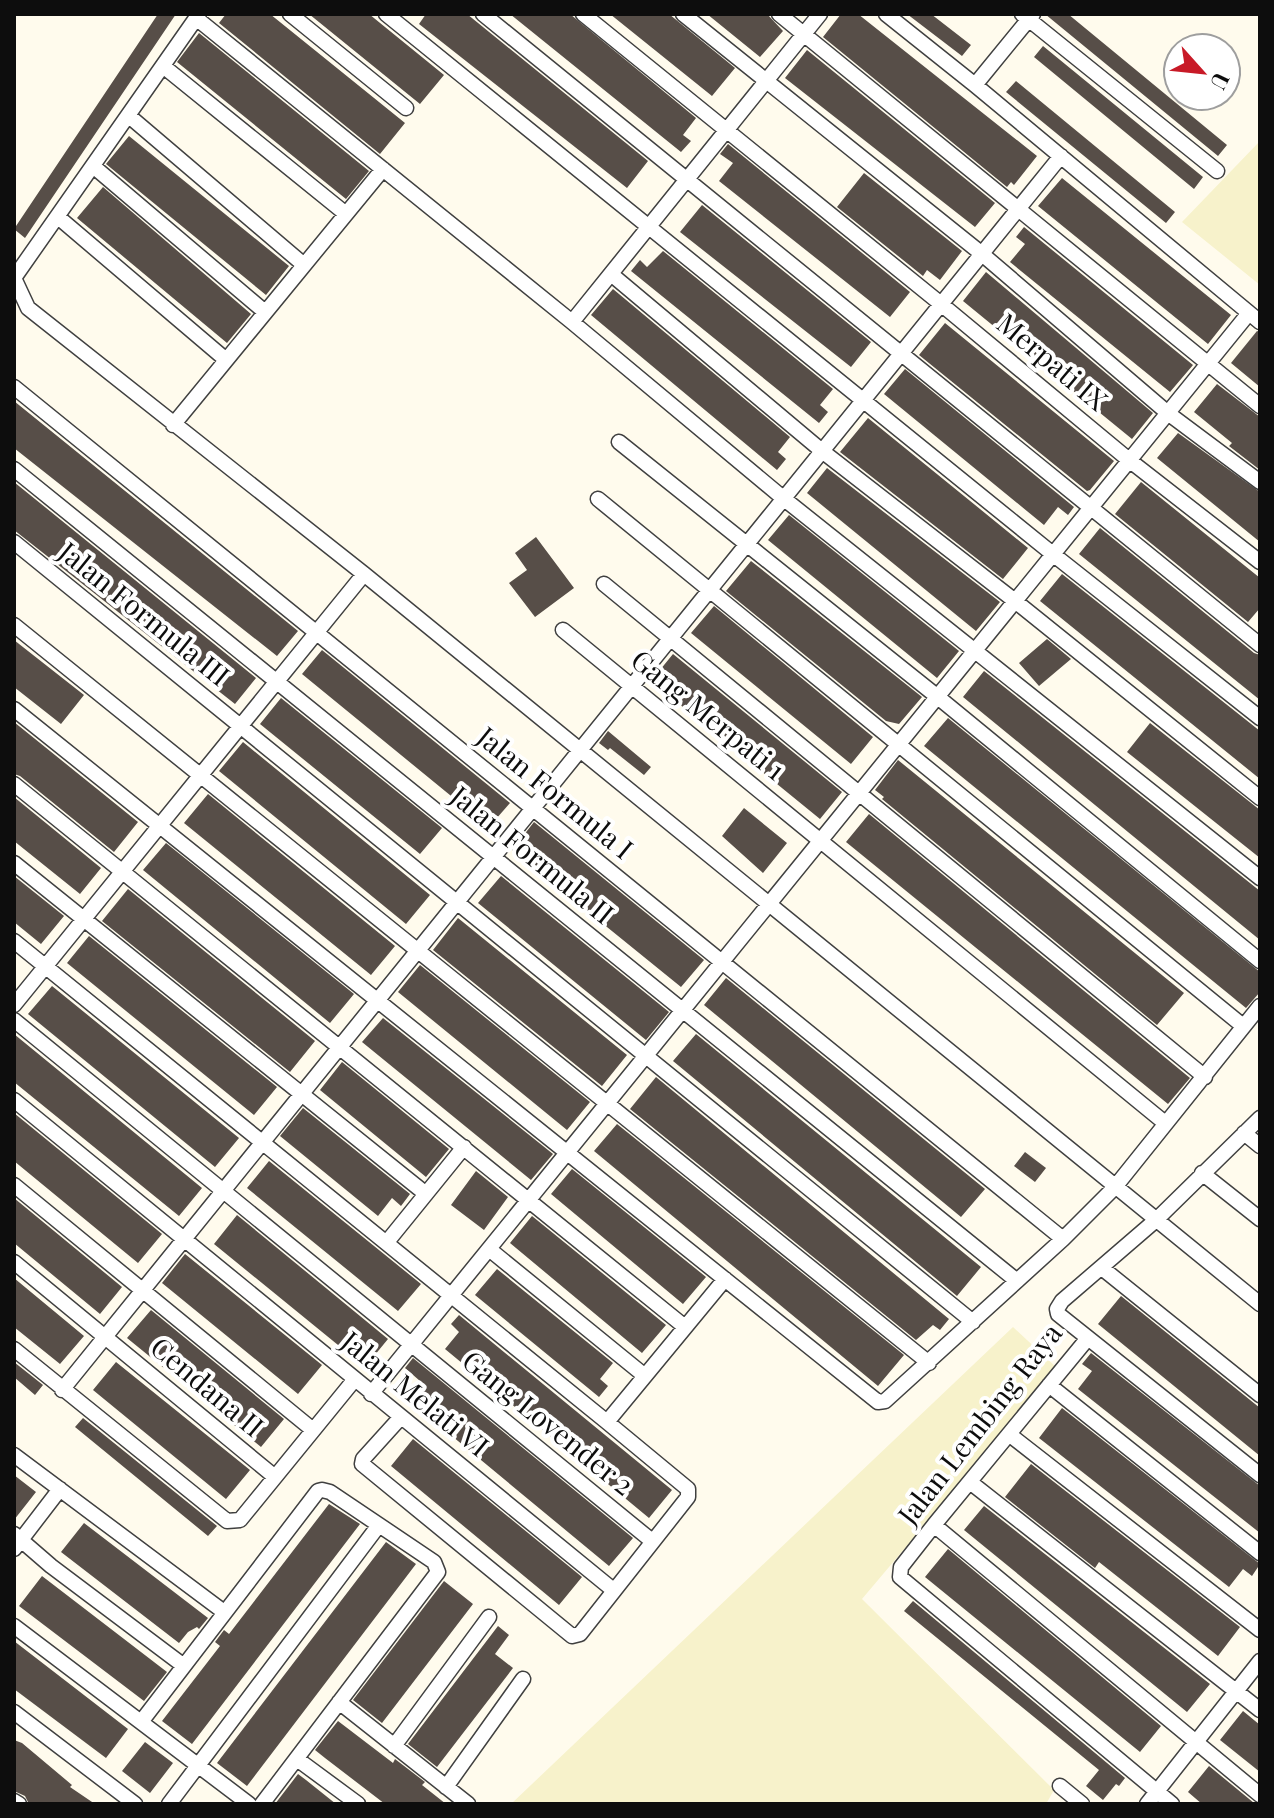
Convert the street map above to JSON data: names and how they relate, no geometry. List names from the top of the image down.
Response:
{
  "streets": {
    "street": [
      "Merpati IX",
      "Jalan Formula III",
      "Gang Merpati 1",
      "Jalan Formula I",
      "Jalan Formula II",
      "Cendana II",
      "Jalan Melati VI",
      "Gang Lovender 2",
      "Jalan Lembing Raya"
    ]
  },
  "north": "bottom right"
}
